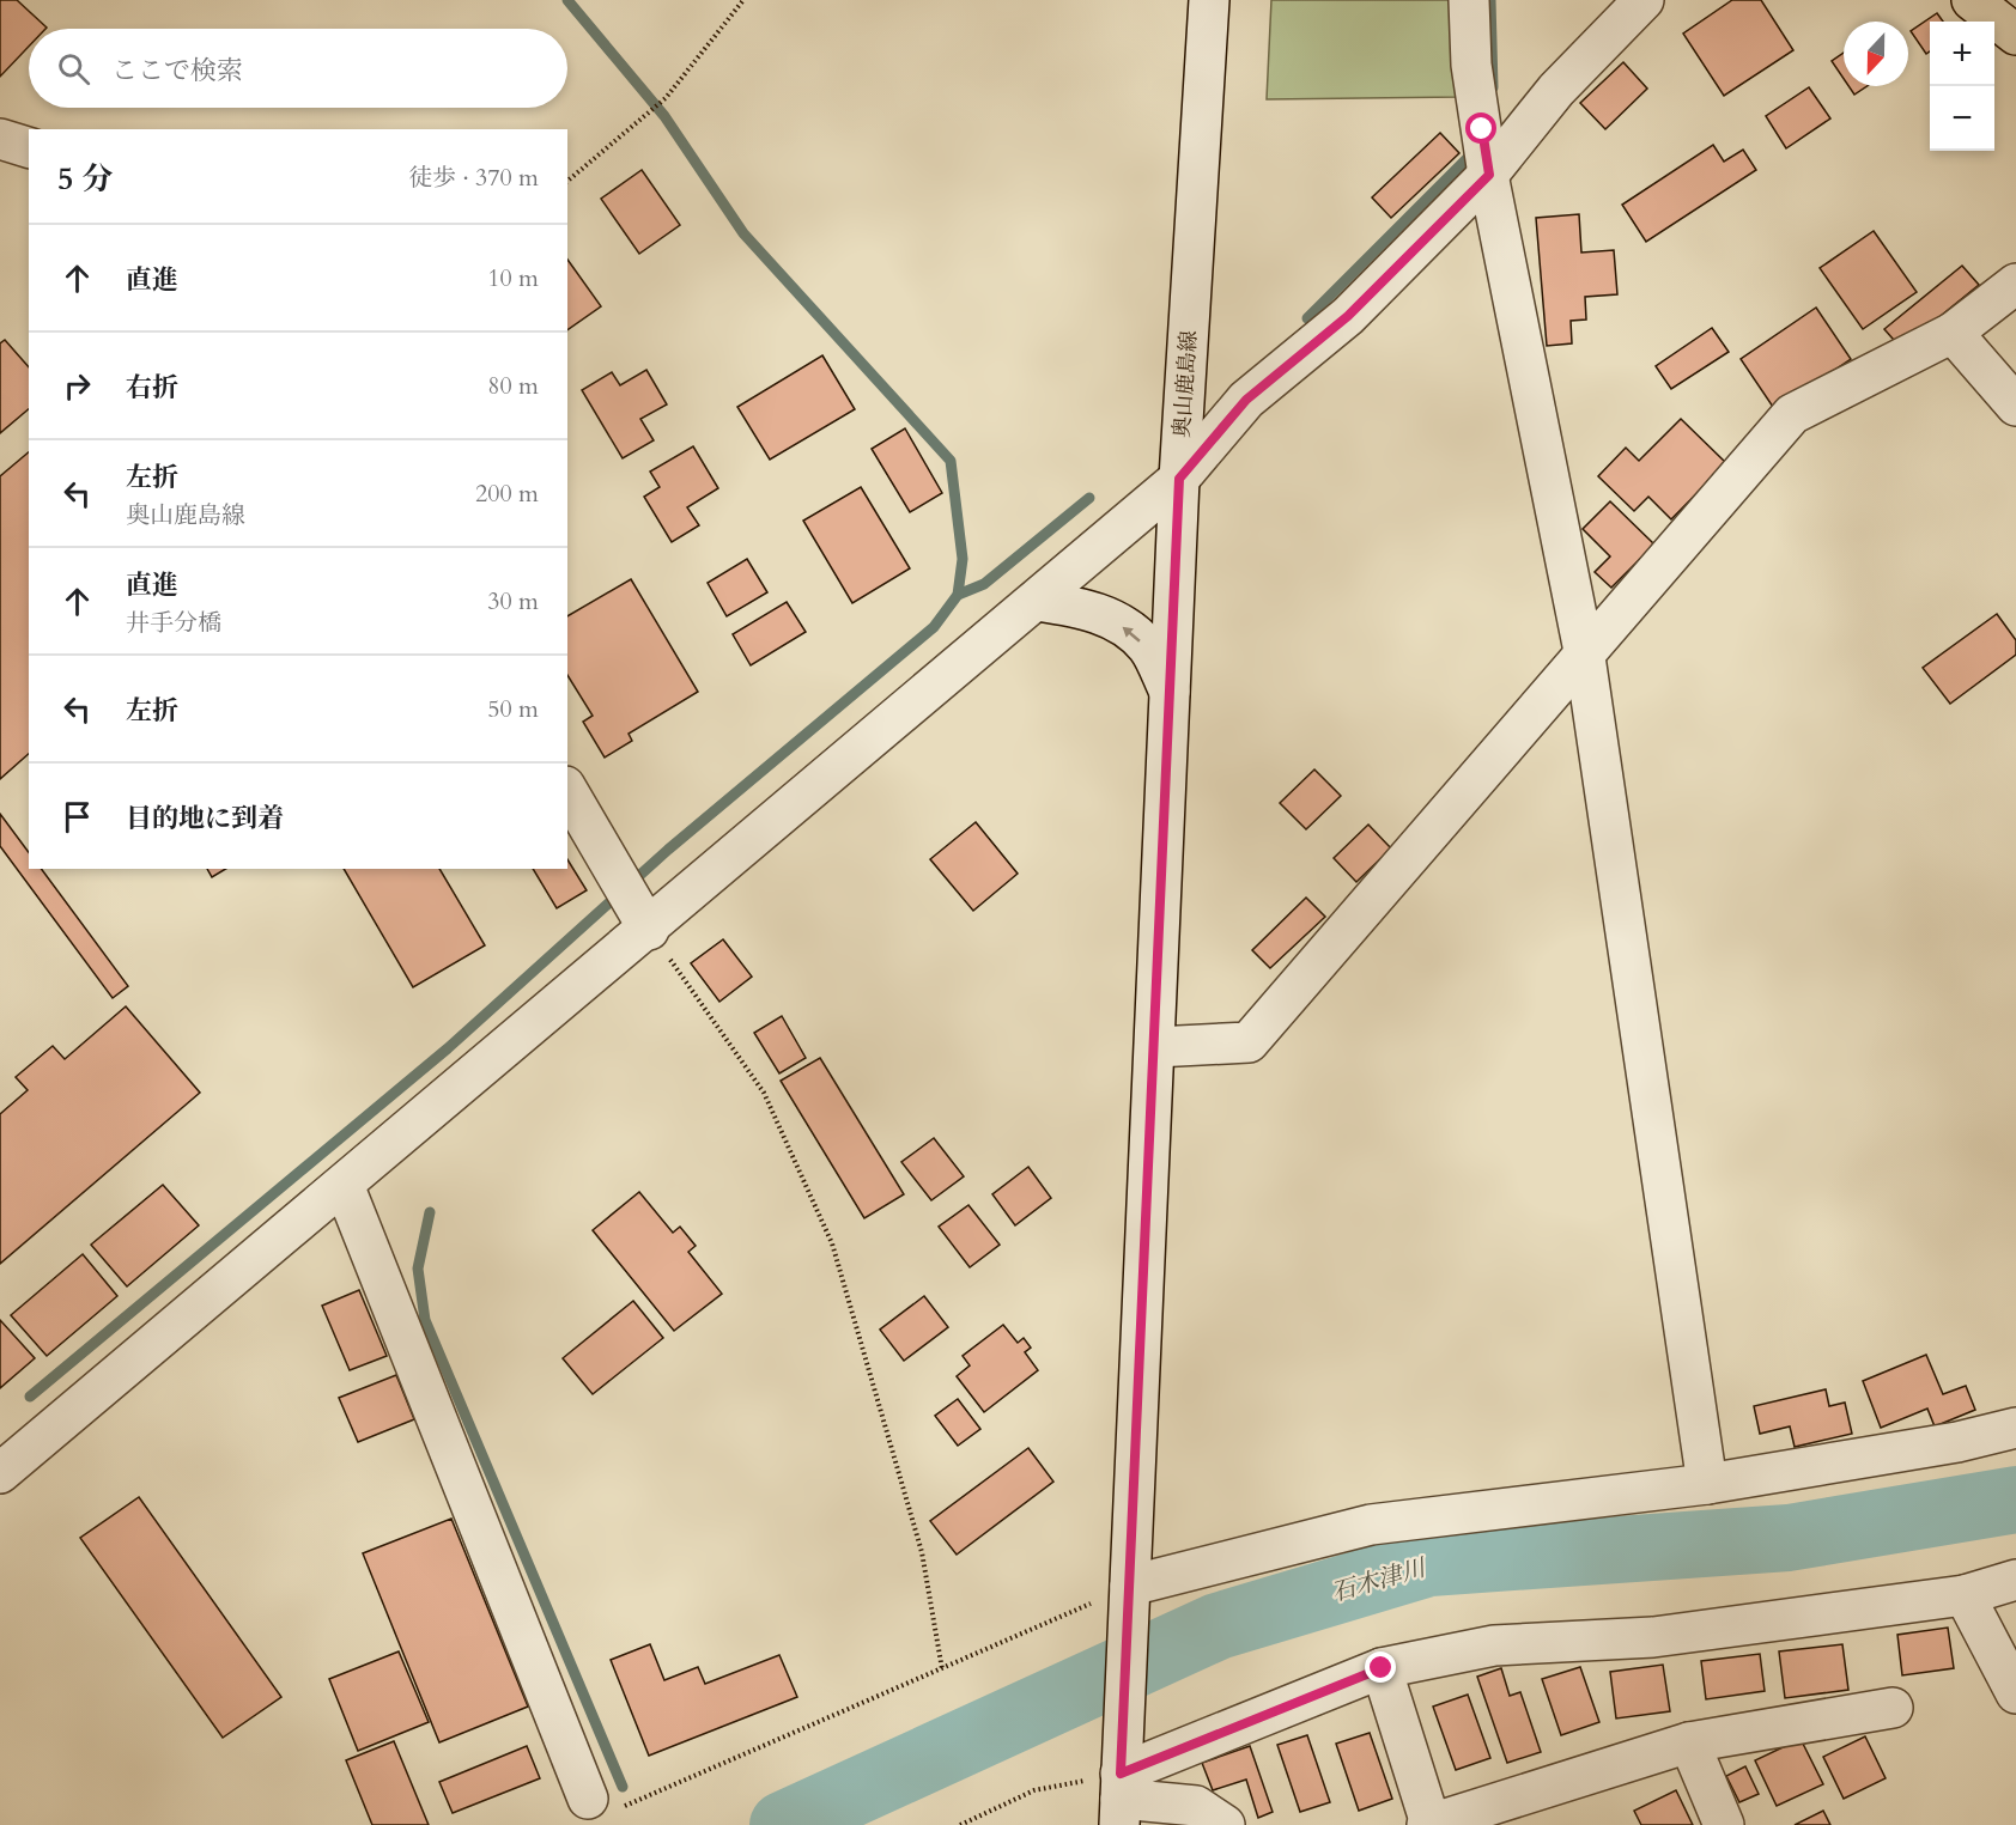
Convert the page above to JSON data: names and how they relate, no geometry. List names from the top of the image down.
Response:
{
  "streets": {
    "street": ["奥山鹿島線"]
  },
  "water": ["石木津川"],
  "north": "bottom",
  "page": {
    "map_buttons": ["+", "−"],
    "search": "ここで検索",
    "heading": ["5 分", "徒歩 · 370 m"],
    "list": [
      ["直進", "10 m"],
      ["右折", "80 m"],
      ["左折", "奥山鹿島線", "200 m"],
      ["直進", "井手分橋", "30 m"],
      ["左折", "50 m"],
      "目的地に到着"
    ]
  }
}
